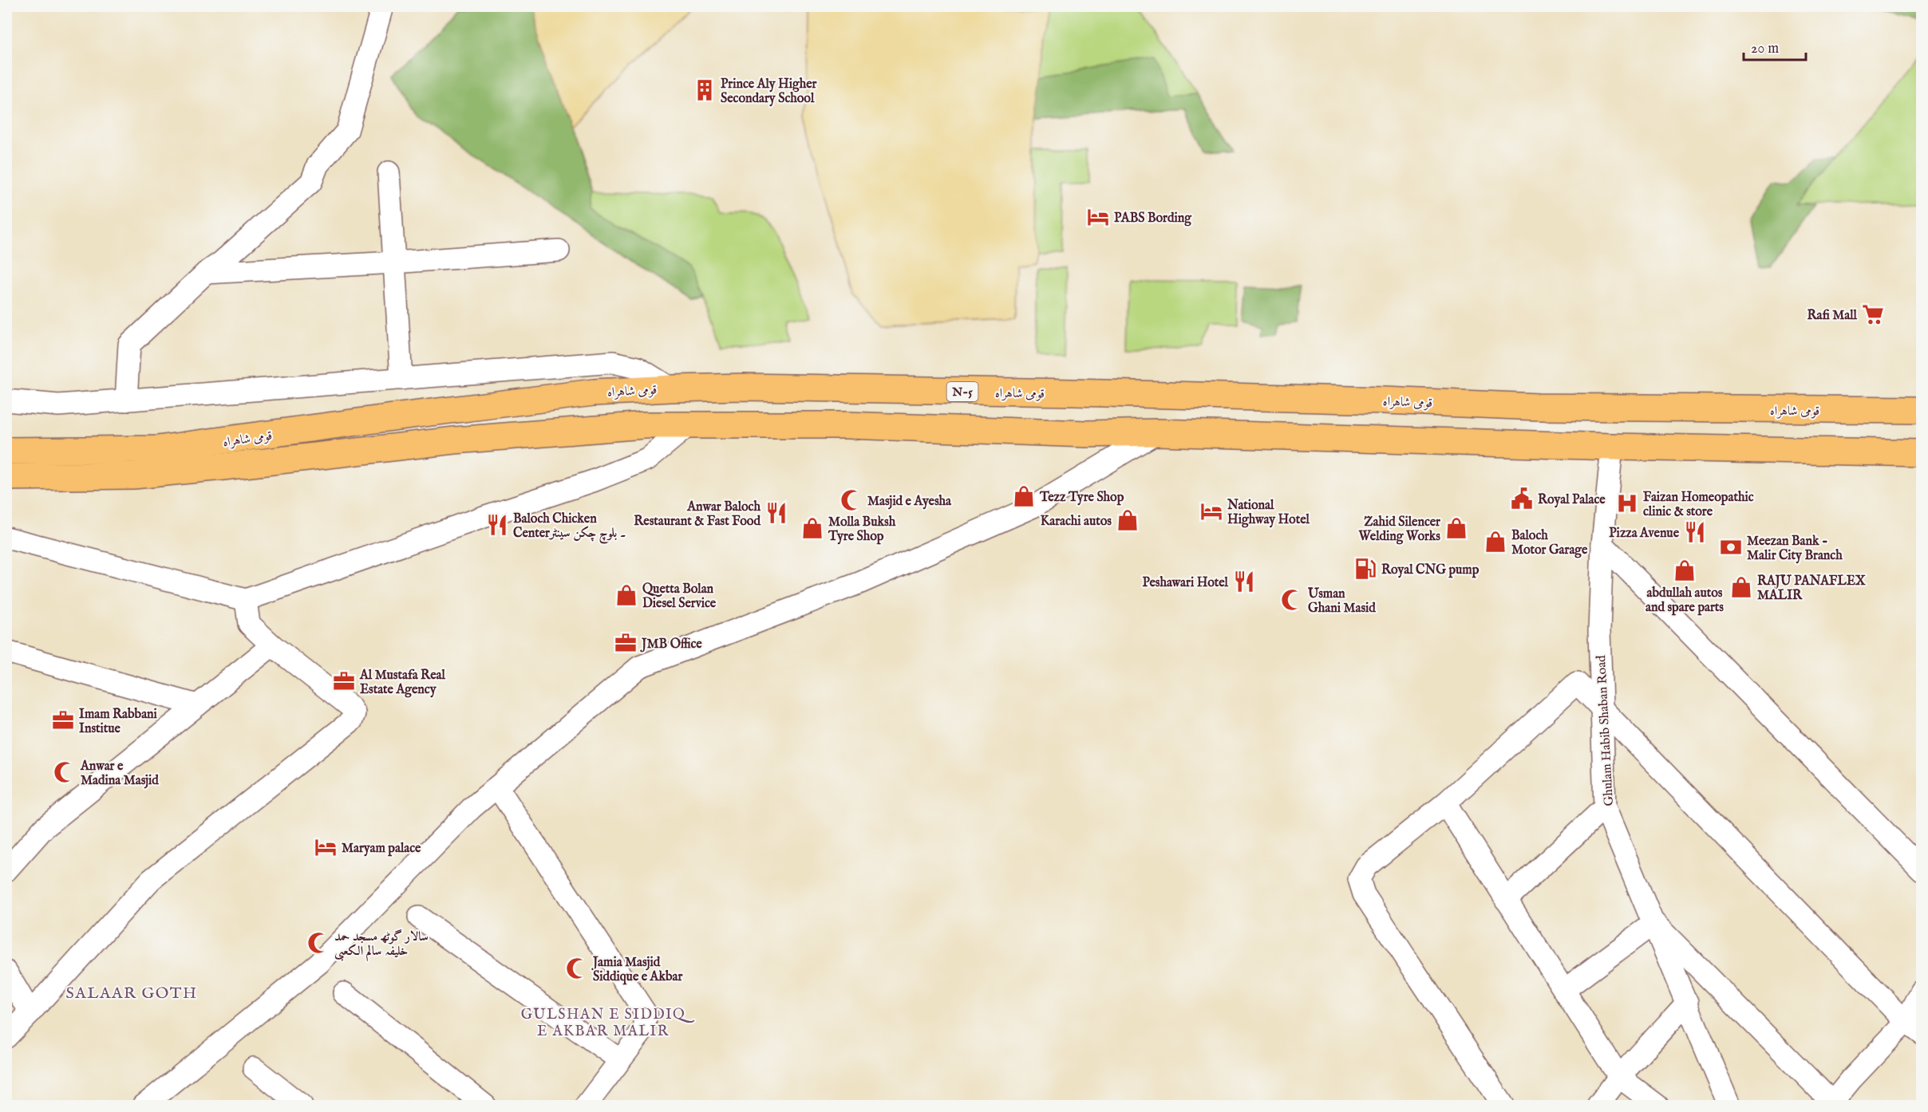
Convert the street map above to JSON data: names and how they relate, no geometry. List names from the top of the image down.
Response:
{
  "streets": {
    "highway": ["قومی شاہراہ", "N-5"],
    "street": ["Ghulam Habib Shaban Road"]
  },
  "crossings": [
    ["قومی شاہراہ", "Ghulam Habib Shaban Road"]
  ],
  "districts": ["SALAAR GOTH", "GULSHAN E SIDDIQ E AKBAR MALIR"],
  "places": {
    "building": ["Prince Aly Higher Secondary School"],
    "hotel": ["PABS Bording", "National Highway Hotel", "Maryam palace"],
    "supermarket": ["Rafi Mall"],
    "shop": [
      "Tezz Tyre Shop",
      "Karachi autos",
      "Molla Buksh Tyre Shop",
      "Zahid Silencer Welding Works",
      "Baloch Motor Garage",
      "abdullah autos and spare parts",
      "RAJU PANAFLEX MALIR",
      "Quetta Bolan Diesel Service"
    ],
    "public building": ["Royal Palace"],
    "mosque": [
      "Masjid e Ayesha",
      "Usman Ghani Masid",
      "Anwar e Madina Masjid",
      "سالار گوٹھ مسجد حمد خلیفہ سالم الکعبی",
      "Jamia Masjid Siddique e Akbar"
    ],
    "hospital": ["Faizan Homeopathic clinic & store"],
    "restaurant": [
      "Anwar Baloch Restaurant & Fast Food",
      "Baloch Chicken Center۔ بلوچ چکن سینٹر",
      "Pizza Avenue",
      "Peshawari Hotel"
    ],
    "bank": ["Meezan Bank - Malir City Branch"],
    "fuel station": ["Royal CNG pump"],
    "office": ["JMB Office", "Al Mustafa Real Estate Agency", "Imam Rabbani Institue"]
  },
  "scale_bar": "20 m"
}
